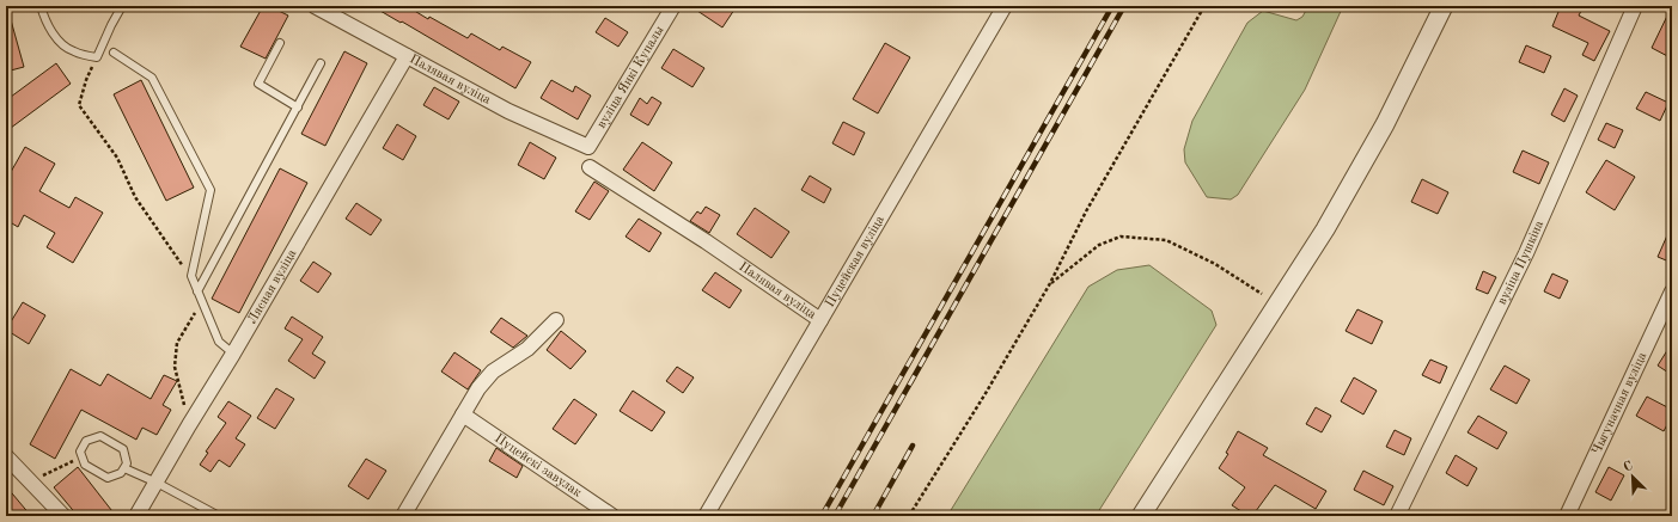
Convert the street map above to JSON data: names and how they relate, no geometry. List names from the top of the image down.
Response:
{
  "streets": {
    "street": [
      "вуліца Янкі Купалы",
      "Палявая вуліца",
      "Пуцейская вуліца",
      "вуліца Пушкіна",
      "Лясная вуліца",
      "Чыгуначная вуліца",
      "Пуцейскі завулак"
    ]
  },
  "crossings": [
    ["вуліца Янкі Купалы", "Палявая вуліца"],
    ["Палявая вуліца", "Пуцейская вуліца"],
    ["Палявая вуліца", "Лясная вуліца"]
  ],
  "north": "top left"
}
